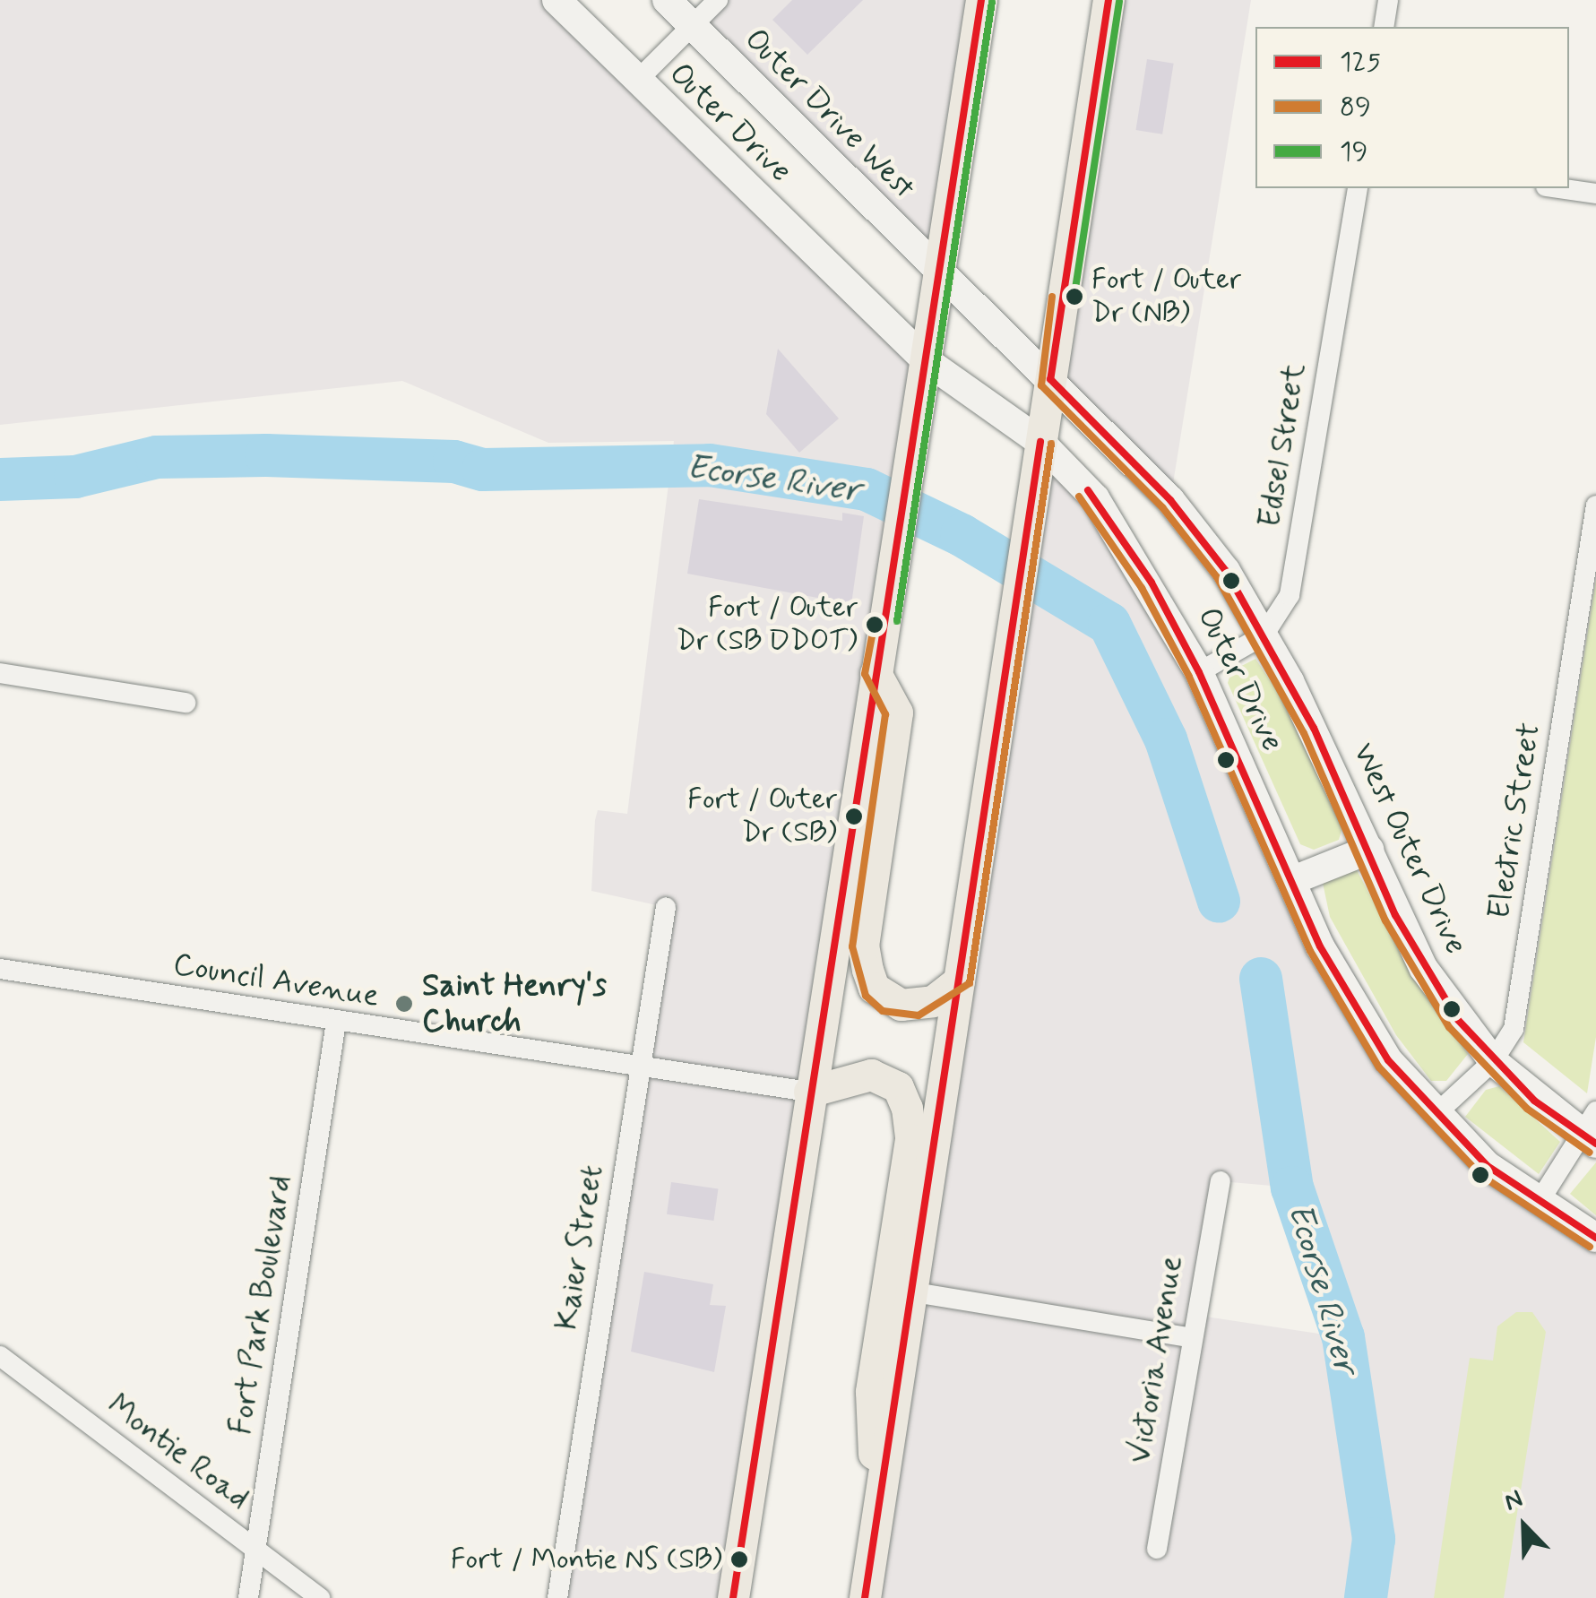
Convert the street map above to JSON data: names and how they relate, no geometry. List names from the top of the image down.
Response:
{
  "streets": {
    "main road": ["Outer Drive West", "Outer Drive", "West Outer Drive"],
    "street": [
      "Edsel Street",
      "Electric Street",
      "Council Avenue",
      "Kaier Street",
      "Fort Park Boulevard",
      "Victoria Avenue",
      "Montie Road"
    ]
  },
  "crossings": [
    ["Outer Drive West", "Edsel Street"],
    ["Outer Drive West", "West Outer Drive"],
    ["Outer Drive", "Edsel Street"],
    ["Outer Drive", "Electric Street"],
    ["Edsel Street", "West Outer Drive"],
    ["Electric Street", "West Outer Drive"],
    ["Council Avenue", "Kaier Street"],
    ["Council Avenue", "Fort Park Boulevard"],
    ["Fort Park Boulevard", "Montie Road"]
  ],
  "water": ["Ecorse River"],
  "places": [
    "Fort / Outer Dr (NB)",
    "Fort / Outer Dr (SB DDOT)",
    "Fort / Outer Dr (SB)",
    "Saint Henry's Church",
    "Fort / Montie NS (SB)"
  ],
  "lines": ["transit line 125", "transit line 19", "transit line 89"],
  "legend": ["125", "89", "19"],
  "north": "top left"
}
